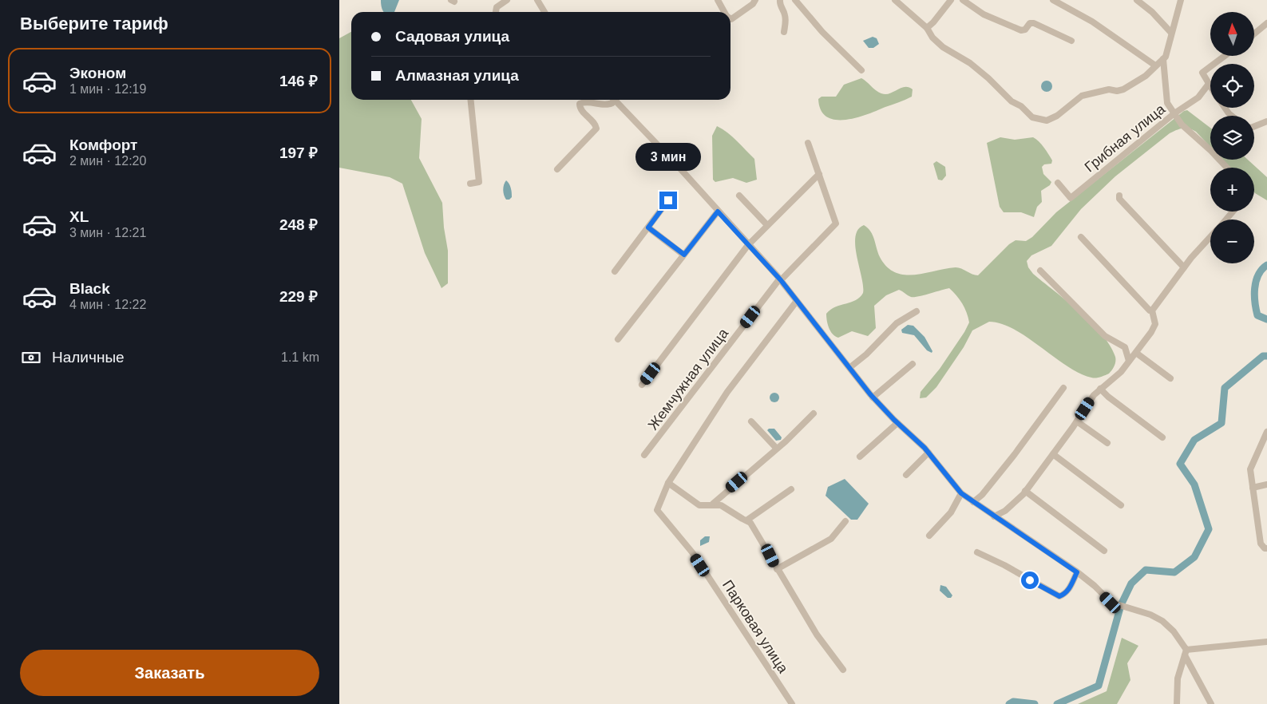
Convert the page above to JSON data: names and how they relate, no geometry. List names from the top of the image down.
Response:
{
  "streets": {
    "street": ["Грибная улица", "Жемчужная улица", "Парковая улица"]
  },
  "north": "top",
  "page": {
    "heading": "Выберите тариф",
    "map_buttons": ["+", "−"],
    "banner": ["Садовая улица", "Алмазная улица"],
    "list": [
      {
        "name": "Эконом",
        "note": "1 мин · 12:19",
        "value": "146 ₽"
      },
      {
        "name": "Комфорт",
        "note": "2 мин · 12:20",
        "value": "197 ₽"
      },
      {
        "name": "XL",
        "note": "3 мин · 12:21",
        "value": "248 ₽"
      },
      {
        "name": "Black",
        "note": "4 мин · 12:22",
        "value": "229 ₽"
      }
    ],
    "bubble": "3 мин",
    "pay": ["Наличные", "1.1 km"],
    "buttons": "Заказать"
  }
}
